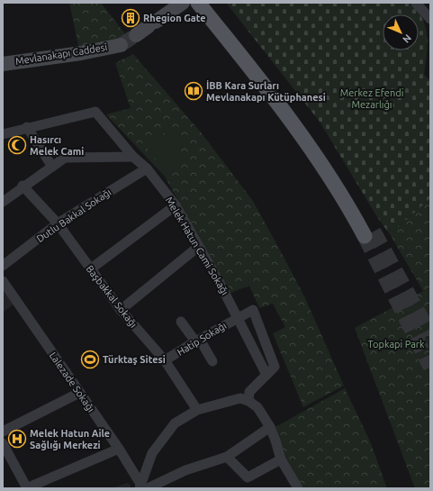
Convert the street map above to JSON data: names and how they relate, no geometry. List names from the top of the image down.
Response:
{
  "streets": {
    "main road": ["Mevlanakapı Caddesi"],
    "street": [
      "Dutlu Bakkal Sokağı",
      "Melek Hatun Cami Sokağı",
      "Başbakkal Sokağı",
      "Hatip Sokağı",
      "Lalezade Sokağı"
    ]
  },
  "crossings": [
    ["Dutlu Bakkal Sokağı", "Melek Hatun Cami Sokağı"],
    ["Dutlu Bakkal Sokağı", "Başbakkal Sokağı"],
    ["Melek Hatun Cami Sokağı", "Hatip Sokağı"],
    ["Başbakkal Sokağı", "Hatip Sokağı"]
  ],
  "parks": ["Merkez Efendi Mezarlığı", "Topkapi Park"],
  "places": {
    "building": ["Rhegion Gate"],
    "library": ["İBB Kara Surları Mevlanakapı Kütüphanesi"],
    "mosque": ["Hasırcı Melek Cami"],
    "sports": ["Türktaş Sitesi"],
    "hospital": ["Melek Hatun Aile Sağlığı Merkezi"]
  },
  "north": "bottom right"
}
